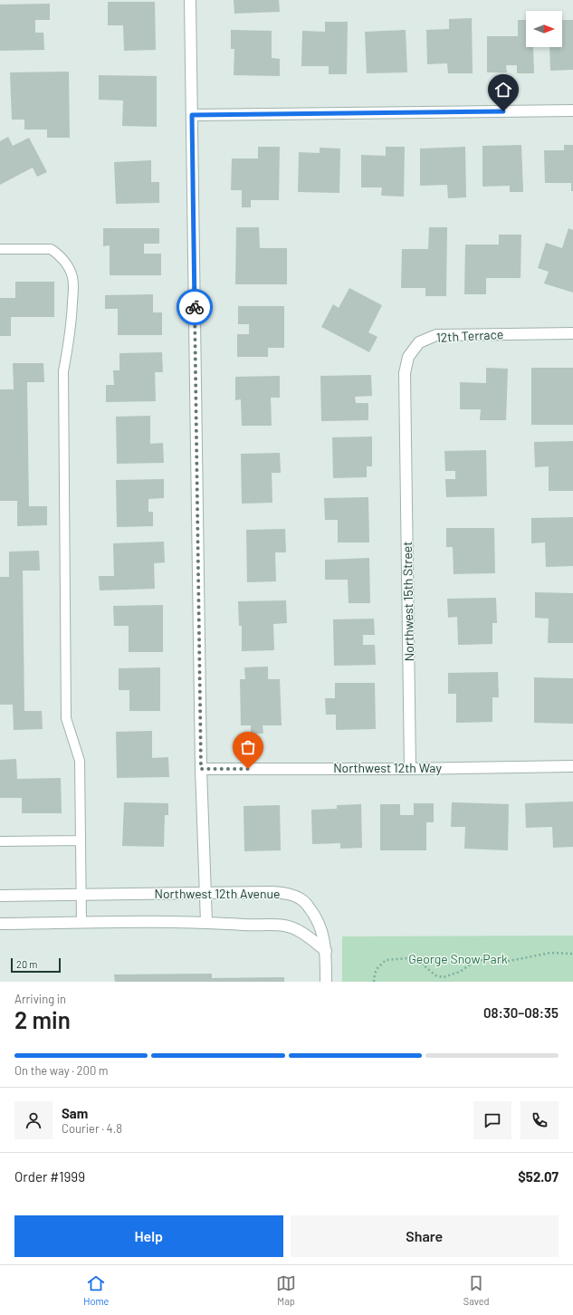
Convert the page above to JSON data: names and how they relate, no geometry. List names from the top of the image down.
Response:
{
  "streets": {
    "street": [
      "12th Terrace",
      "Northwest 15th Street",
      "Northwest 12th Way",
      "Northwest 12th Avenue"
    ]
  },
  "crossings": [
    ["12th Terrace", "Northwest 15th Street"],
    ["Northwest 15th Street", "Northwest 12th Way"]
  ],
  "parks": ["George Snow Park"],
  "scale_bar": "20 m",
  "north": "right",
  "page": {
    "scale": "20 m",
    "heading": ["2 min", "Arriving in", "08:30–08:35"],
    "panel": [
      "Sam",
      "Courier · 4.8",
      "Order #1999",
      "$52.07"
    ],
    "bar": "On the way · 200 m",
    "buttons": ["Help", "Share"],
    "tabs": ["Home", "Map", "Saved"]
  }
}
